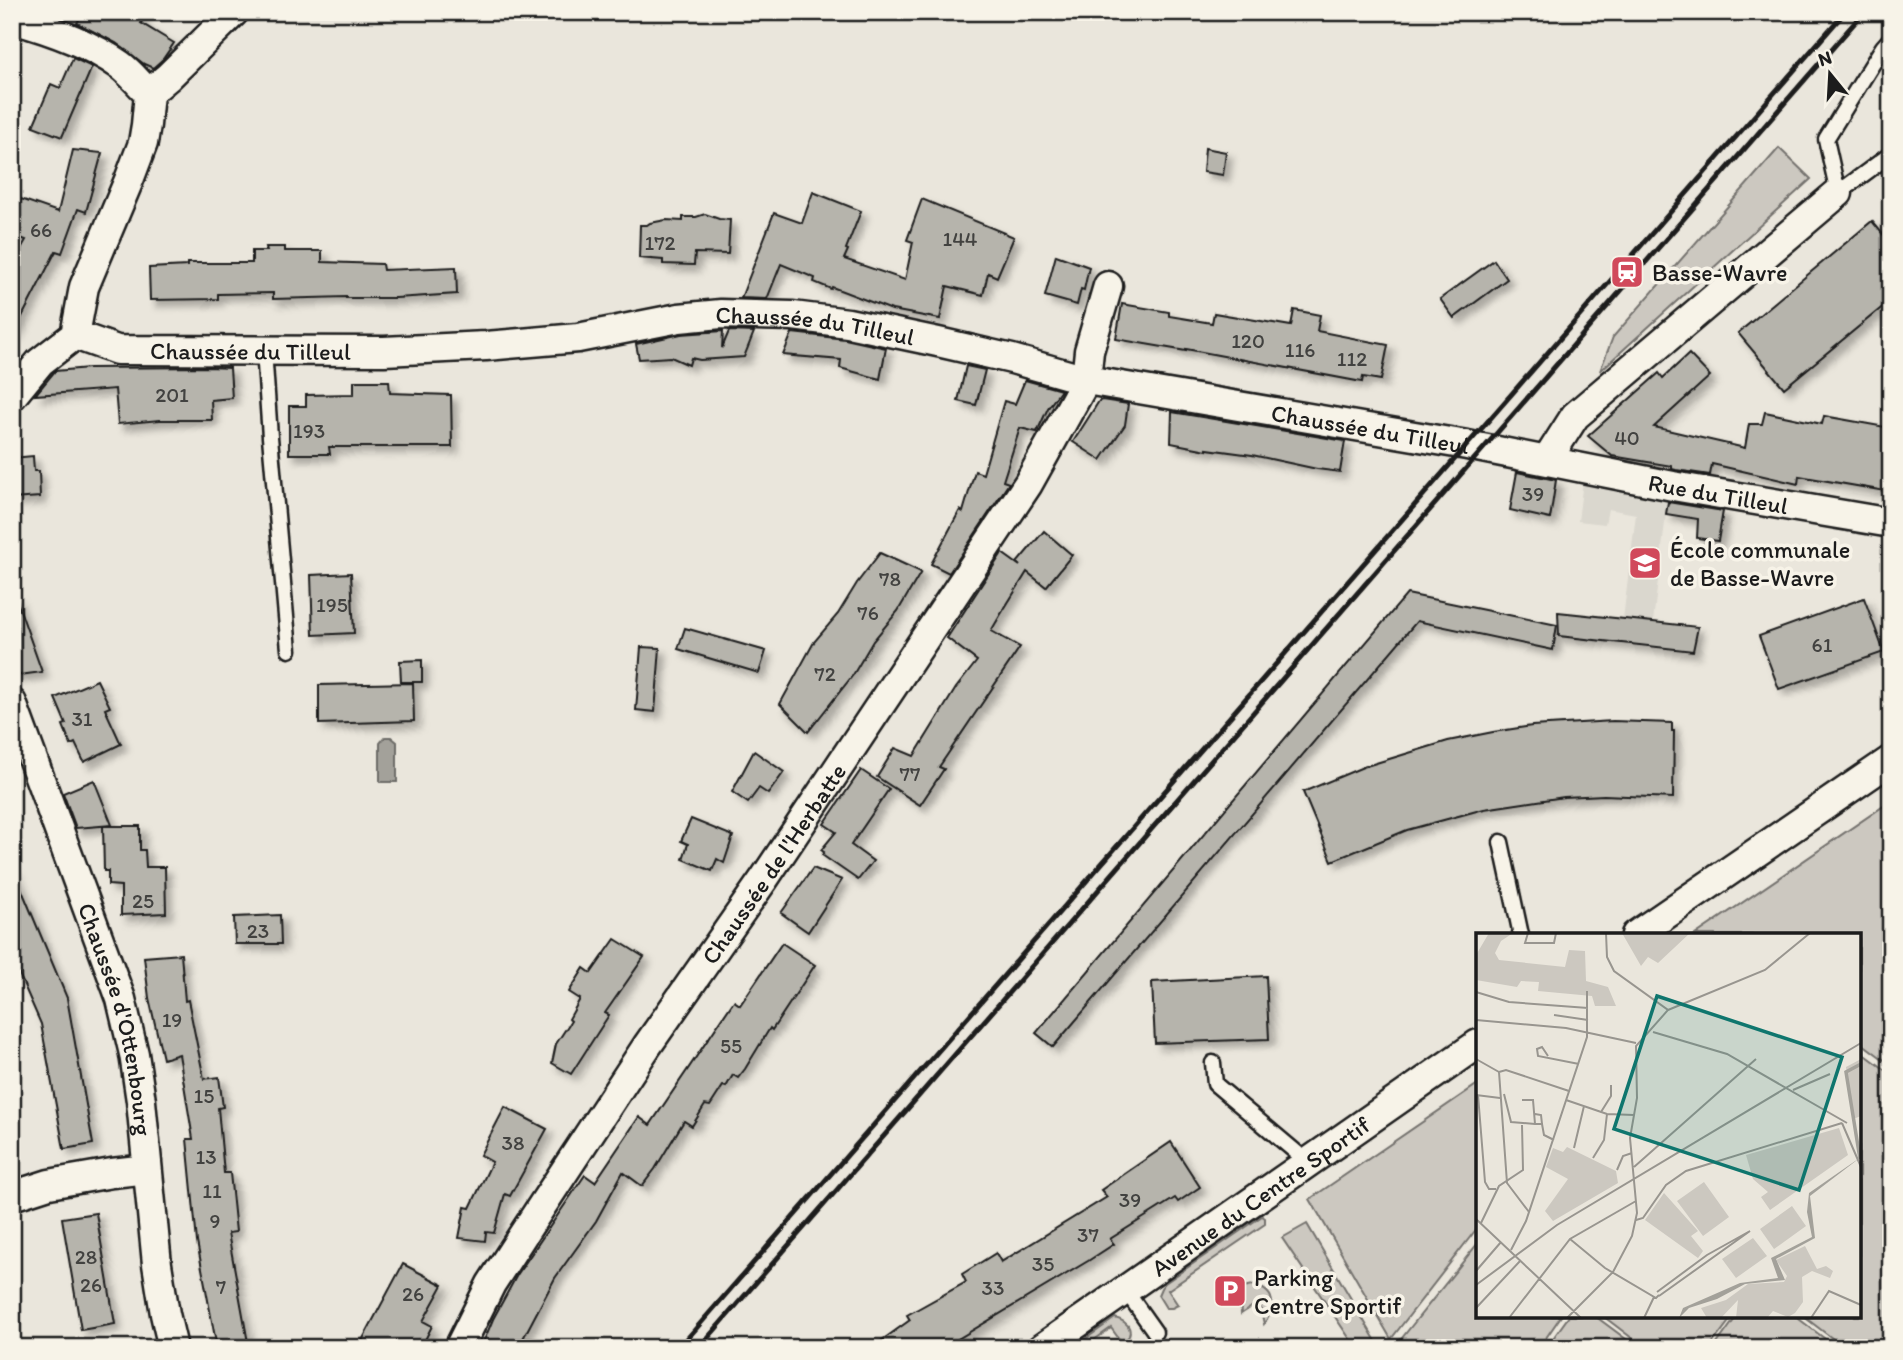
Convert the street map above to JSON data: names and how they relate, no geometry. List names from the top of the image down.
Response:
{
  "streets": {
    "street": [
      "Chaussée du Tilleul",
      "Rue du Tilleul",
      "Chaussée de l'Herbatte",
      "Chaussée d'Ottenbourg",
      "Avenue du Centre Sportif"
    ]
  },
  "crossings": [
    ["Chaussée du Tilleul", "Rue du Tilleul"],
    ["Chaussée du Tilleul", "Chaussée de l'Herbatte"]
  ],
  "places": {
    "station": ["Basse-Wavre"],
    "school or university": ["École communale de Basse-Wavre"],
    "parking": ["Parking Centre Sportif"]
  },
  "house_numbers": [
    "66",
    "144",
    "172",
    "120",
    "116",
    "112",
    "201",
    "193",
    "40",
    "39",
    "78",
    "195",
    "76",
    "61",
    "72",
    "31",
    "77",
    "25",
    "23",
    "19",
    "55",
    "15",
    "38",
    "13",
    "11",
    "39",
    "9",
    "37",
    "28",
    "35",
    "26",
    "7",
    "33",
    "26"
  ],
  "north": "top"
}
